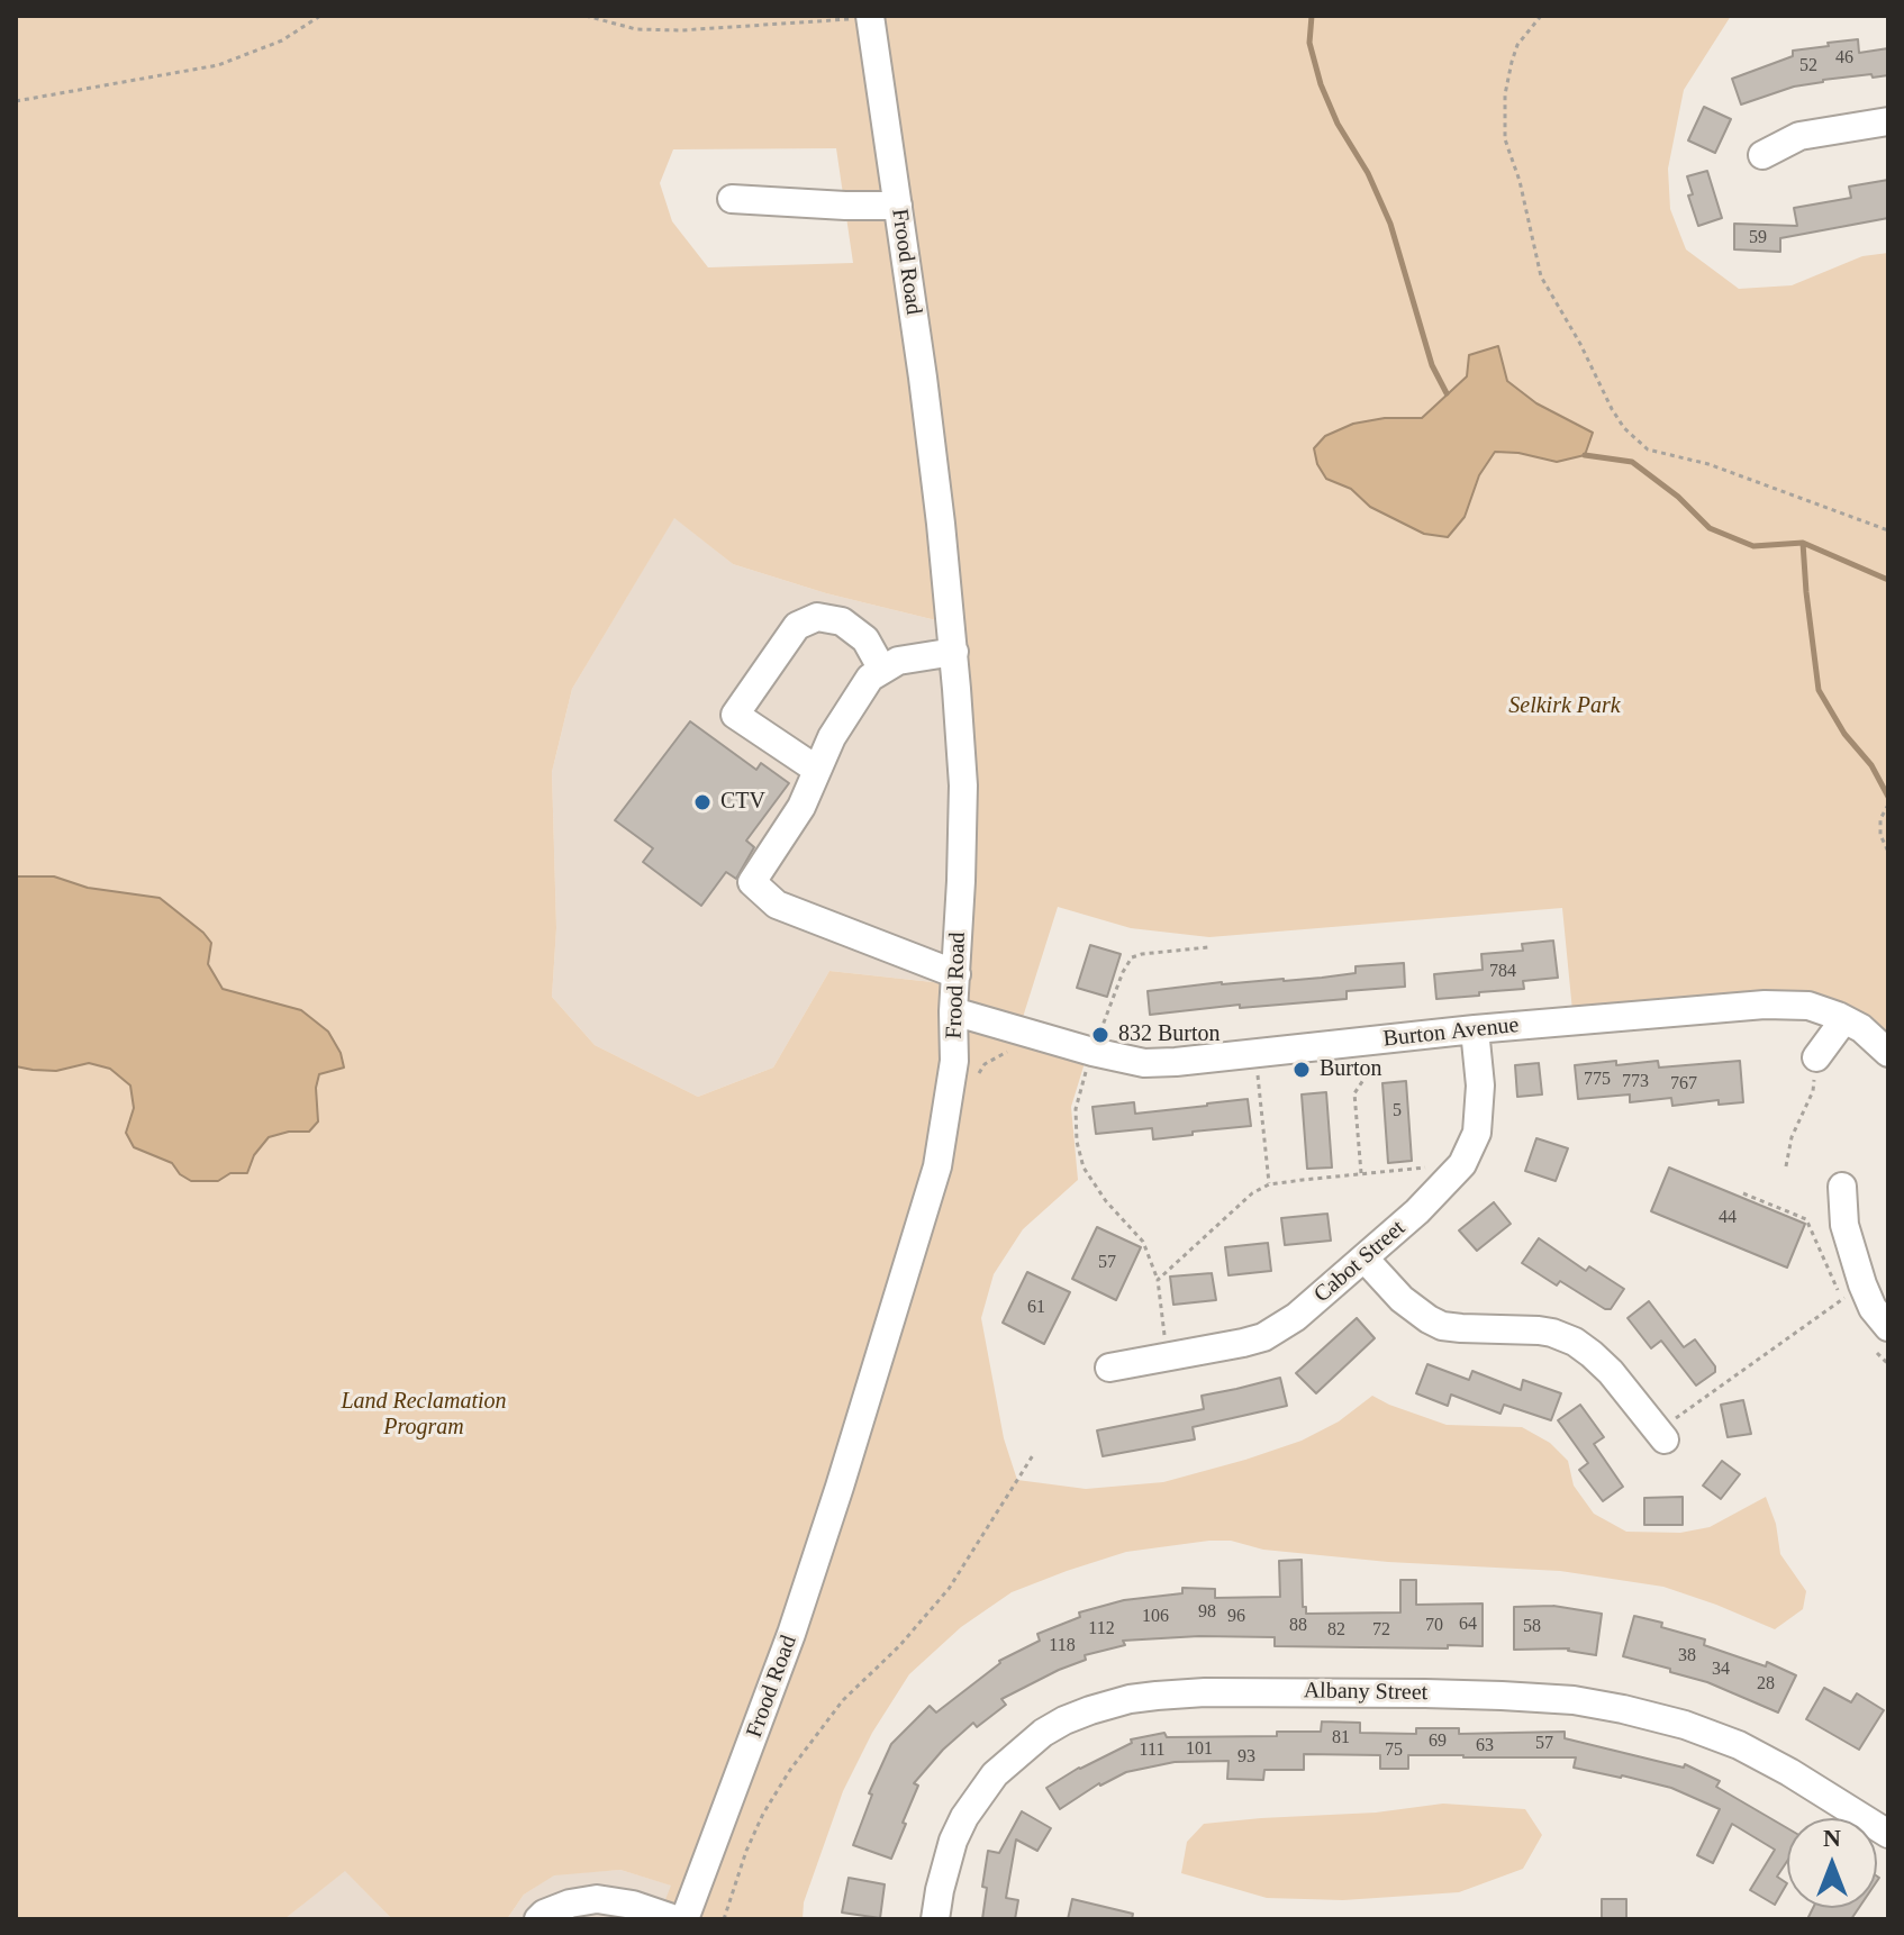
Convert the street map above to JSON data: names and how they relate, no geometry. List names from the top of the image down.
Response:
{
  "streets": {
    "street": [
      "Frood Road",
      "Burton Avenue",
      "Cabot Street",
      "Albany Street"
    ]
  },
  "crossings": [
    ["Frood Road", "Burton Avenue"],
    ["Burton Avenue", "Cabot Street"]
  ],
  "parks": ["Selkirk Park", "Land Reclamation Program"],
  "places": ["CTV", "832 Burton", "Burton"],
  "house_numbers": [
    "46",
    "52",
    "59",
    "784",
    "775",
    "773",
    "767",
    "5",
    "44",
    "57",
    "61",
    "98",
    "106",
    "96",
    "64",
    "88",
    "70",
    "58",
    "112",
    "82",
    "72",
    "118",
    "38",
    "34",
    "28",
    "81",
    "69",
    "57",
    "63",
    "101",
    "111",
    "75",
    "93"
  ],
  "north": "top"
}
